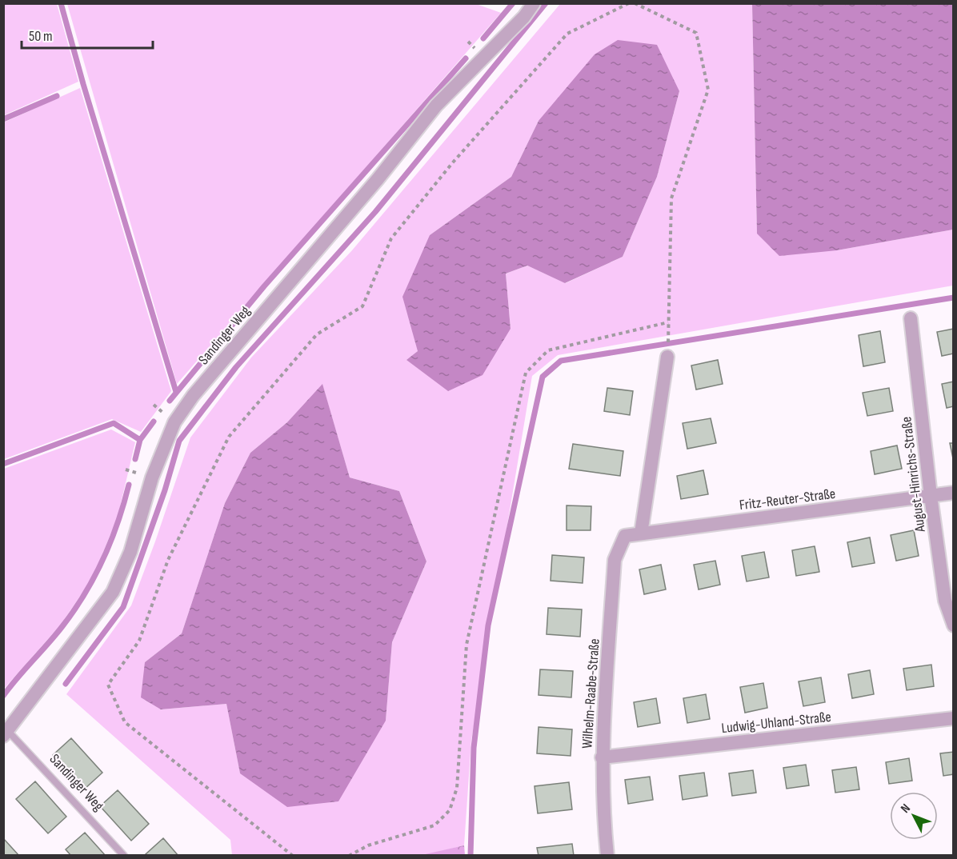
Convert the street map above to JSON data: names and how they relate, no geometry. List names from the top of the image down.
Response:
{
  "streets": {
    "street": [
      "Sandinger Weg",
      "August-Hinrichs-Straße",
      "Fritz-Reuter-Straße",
      "Wilhelm-Raabe-Straße",
      "Ludwig-Uhland-Straße"
    ]
  },
  "crossings": [
    ["August-Hinrichs-Straße", "Fritz-Reuter-Straße"],
    ["Fritz-Reuter-Straße", "Wilhelm-Raabe-Straße"],
    ["Wilhelm-Raabe-Straße", "Ludwig-Uhland-Straße"]
  ],
  "scale_bar": "50 m",
  "north": "top left"
}
